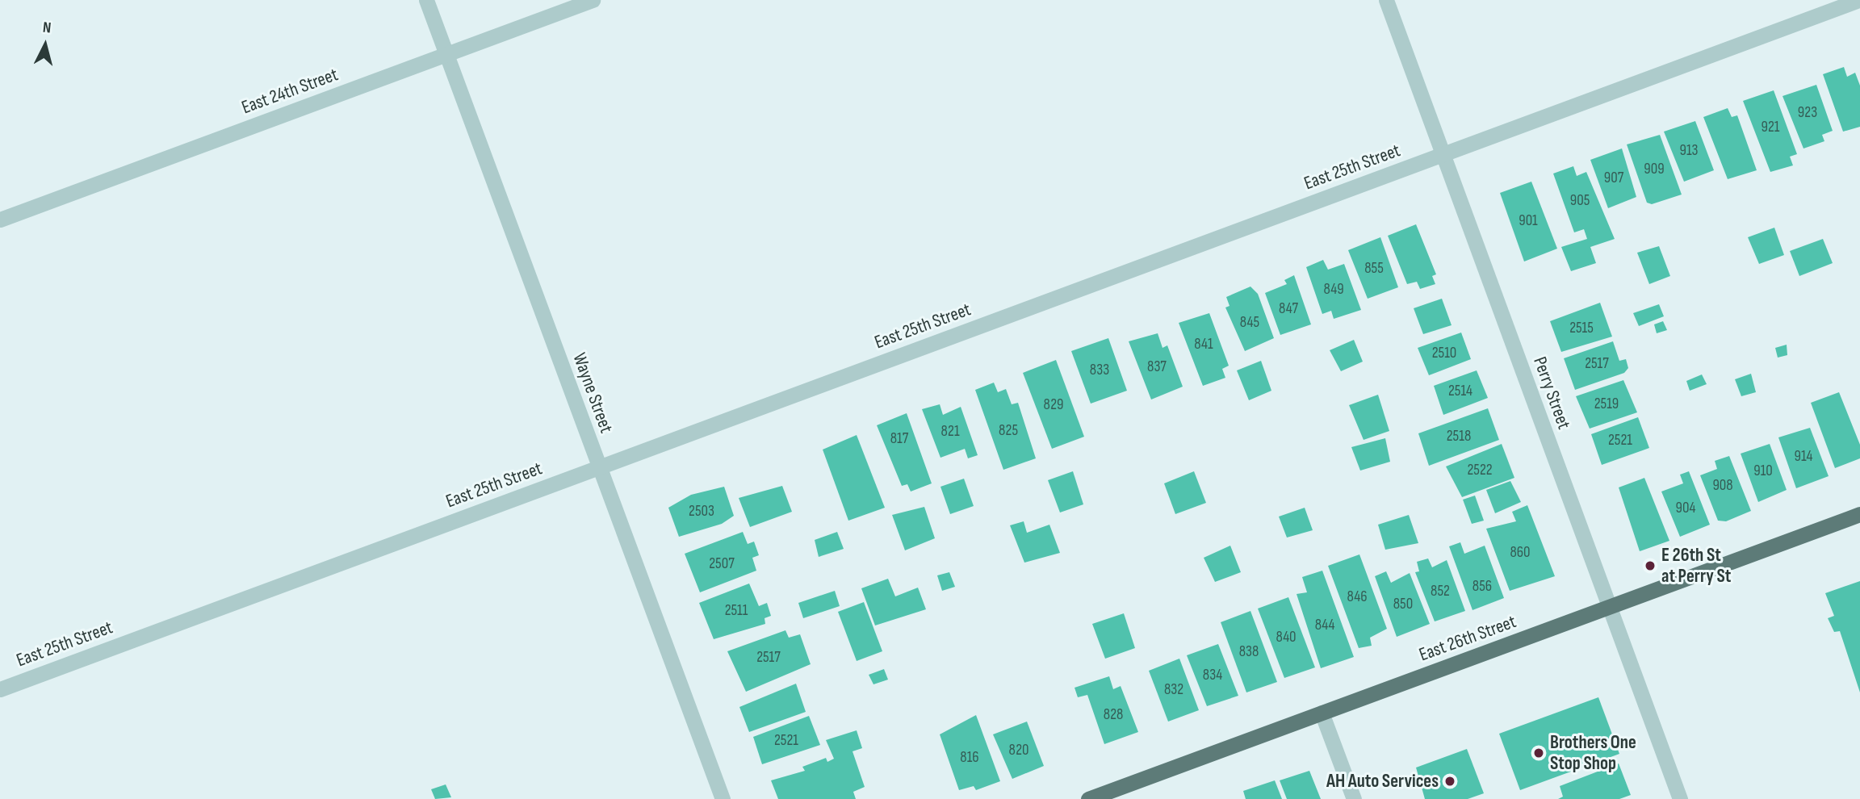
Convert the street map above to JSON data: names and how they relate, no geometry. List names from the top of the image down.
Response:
{
  "streets": {
    "main road": ["East 26th Street"],
    "street": [
      "East 24th Street",
      "East 25th Street",
      "Wayne Street",
      "Perry Street"
    ]
  },
  "crossings": [
    ["East 24th Street", "Wayne Street"],
    ["East 25th Street", "Wayne Street"],
    ["East 25th Street", "Perry Street"],
    ["Perry Street", "East 26th Street"]
  ],
  "places": ["E 26th St at Perry St", "Brothers One Stop Shop", "AH Auto Services"],
  "house_numbers": [
    "923",
    "921",
    "913",
    "909",
    "907",
    "905",
    "901",
    "855",
    "849",
    "847",
    "845",
    "2515",
    "841",
    "2510",
    "2517",
    "837",
    "833",
    "2514",
    "2519",
    "829",
    "825",
    "821",
    "2518",
    "817",
    "2521",
    "914",
    "2522",
    "910",
    "908",
    "904",
    "2503",
    "860",
    "2507",
    "856",
    "852",
    "846",
    "850",
    "2511",
    "844",
    "840",
    "838",
    "2517",
    "834",
    "832",
    "828",
    "2521",
    "820",
    "816"
  ],
  "north": "top"
}
